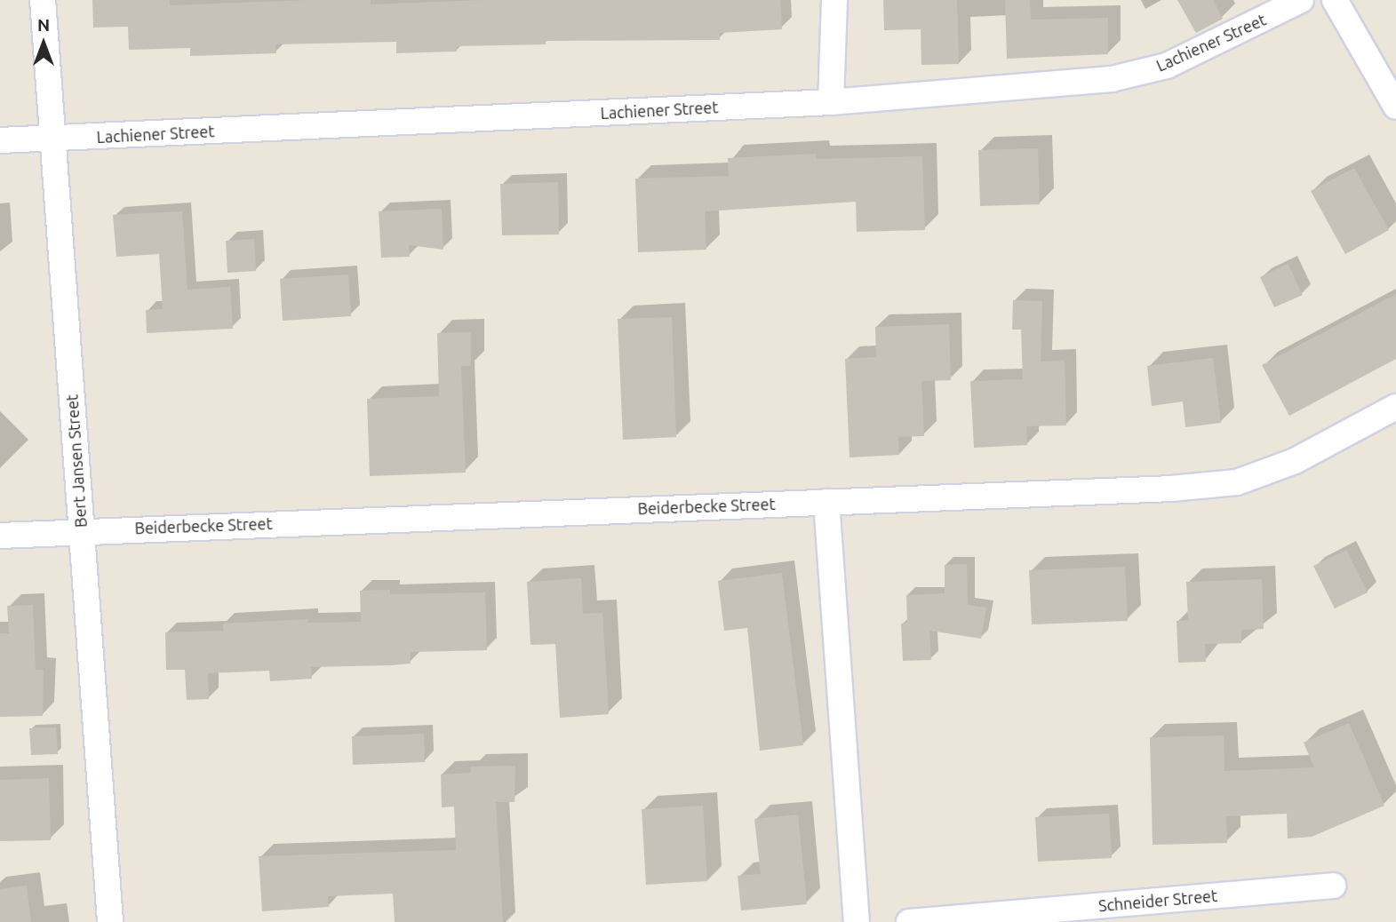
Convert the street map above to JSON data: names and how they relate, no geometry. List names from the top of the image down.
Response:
{
  "streets": {
    "street": [
      "Lachiener Street",
      "Bert Jansen Street",
      "Beiderbecke Street",
      "Schneider Street"
    ]
  },
  "crossings": [
    ["Lachiener Street", "Bert Jansen Street"],
    ["Bert Jansen Street", "Beiderbecke Street"]
  ],
  "north": "top"
}
